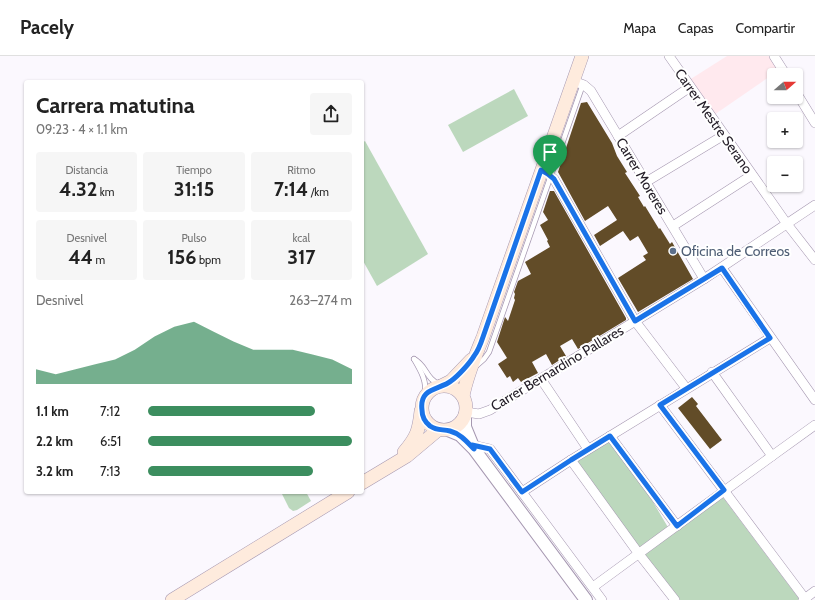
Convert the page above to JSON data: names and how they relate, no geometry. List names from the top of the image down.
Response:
{
  "streets": {
    "street": ["Carrer Mestre Serano", "Carrer Moreres", "Carrer Bernardino Pallares"]
  },
  "crossings": [
    ["Carrer Mestre Serano", "Carrer Bernardino Pallares"],
    ["Carrer Moreres", "Carrer Bernardino Pallares"]
  ],
  "places": ["Oficina de Correos"],
  "north": "right",
  "page": {
    "header": "Pacely",
    "nav": ["Mapa", "Capas", "Compartir"],
    "map_buttons": ["+", "−"],
    "heading": ["Carrera matutina", "09:23 · 4 × 1.1 km"],
    "stats": [
      ["Distancia", "4.32 km"],
      ["Tiempo", "31:15"],
      ["Ritmo", "7:14 /km"],
      ["Desnivel", "44 m"],
      ["Pulso", "156 bpm"],
      ["kcal", "317"]
    ],
    "chart": ["Desnivel", "263–274 m"],
    "list": [
      {
        "name": "1.1 km",
        "note": "7:12"
      },
      {
        "name": "2.2 km",
        "note": "6:51"
      },
      {
        "name": "3.2 km",
        "note": "7:13"
      }
    ]
  }
}
